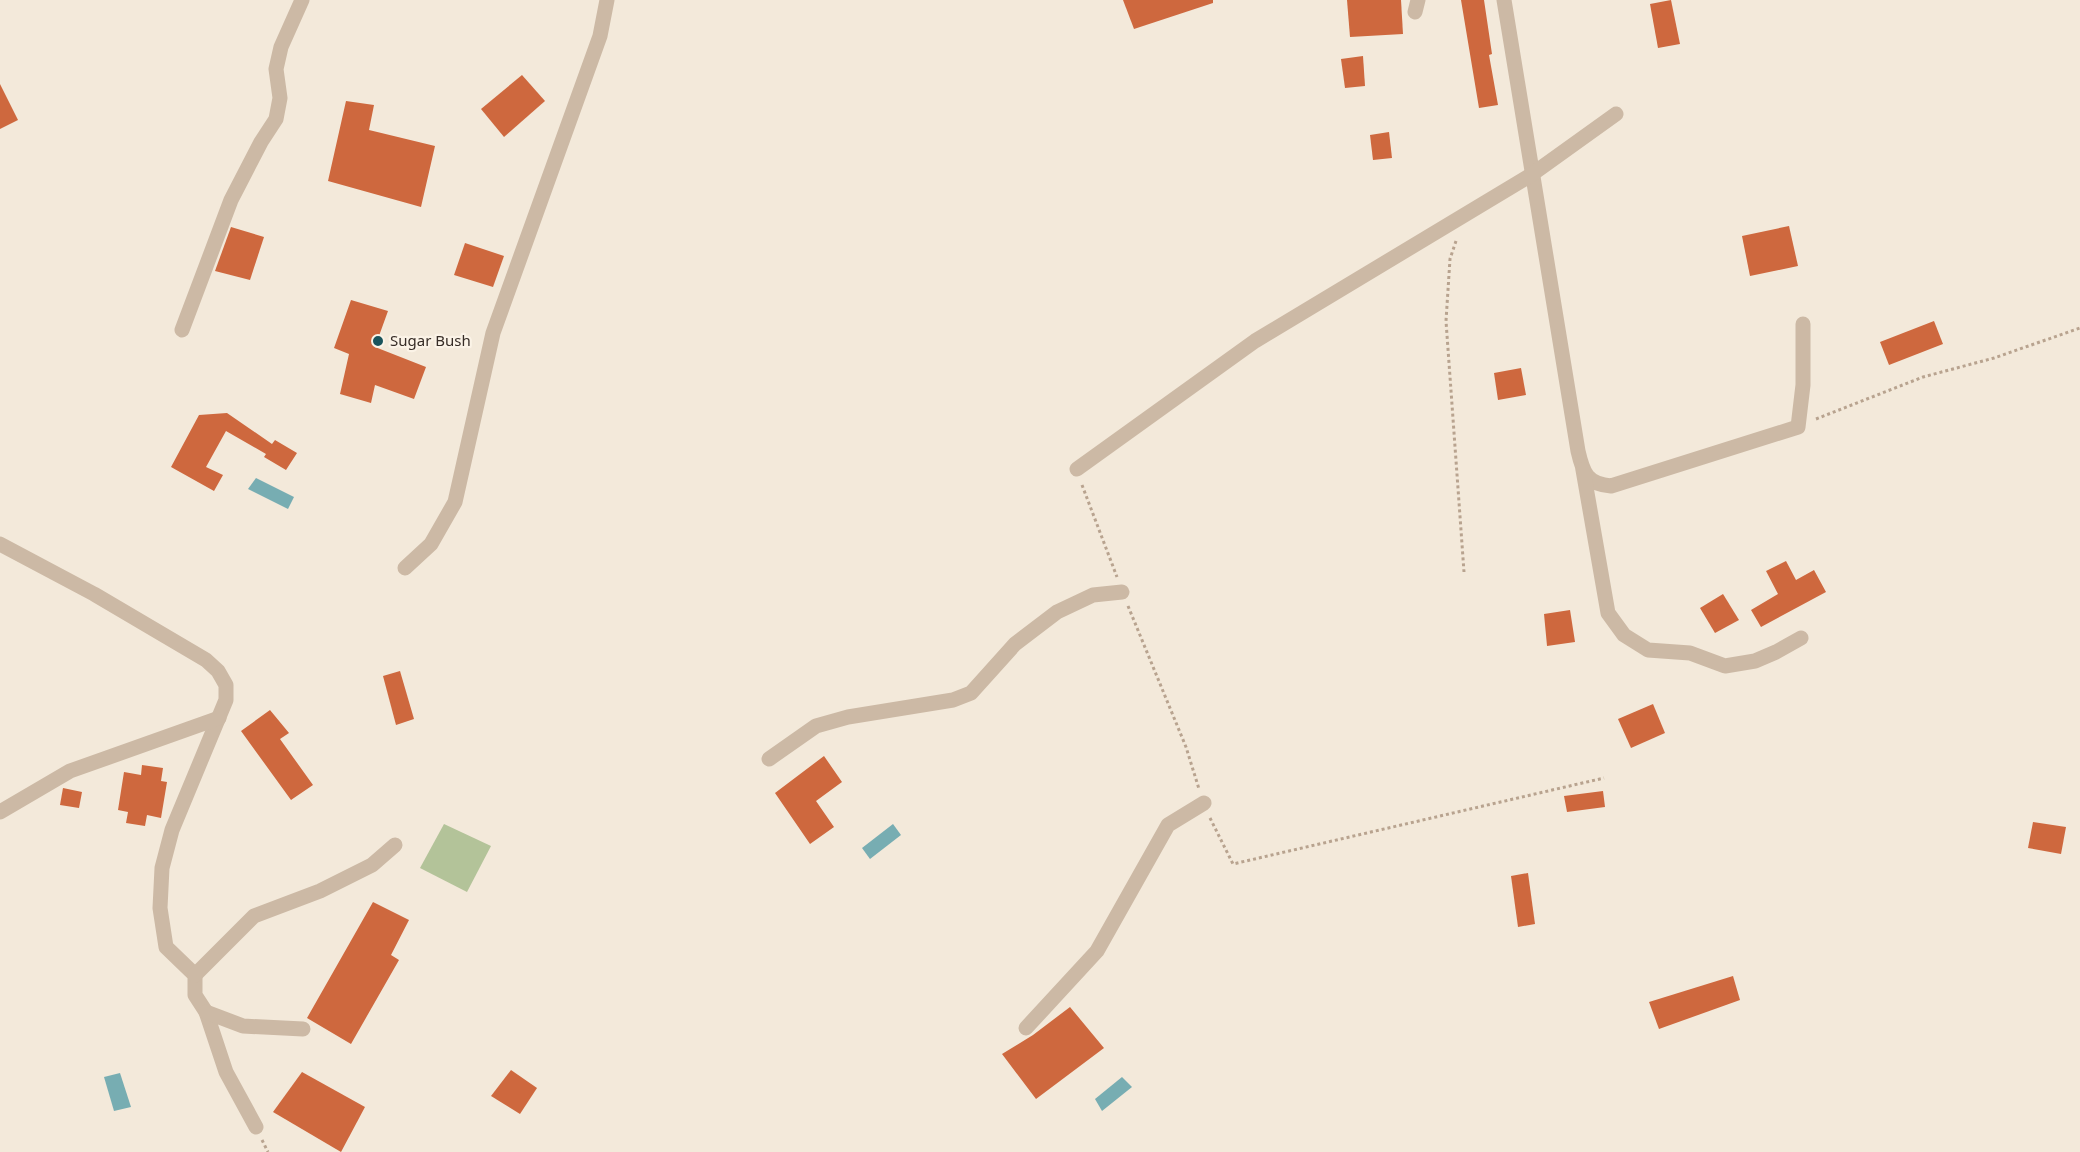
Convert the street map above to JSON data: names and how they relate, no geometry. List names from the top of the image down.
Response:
{
  "places": ["Sugar Bush"]
}
